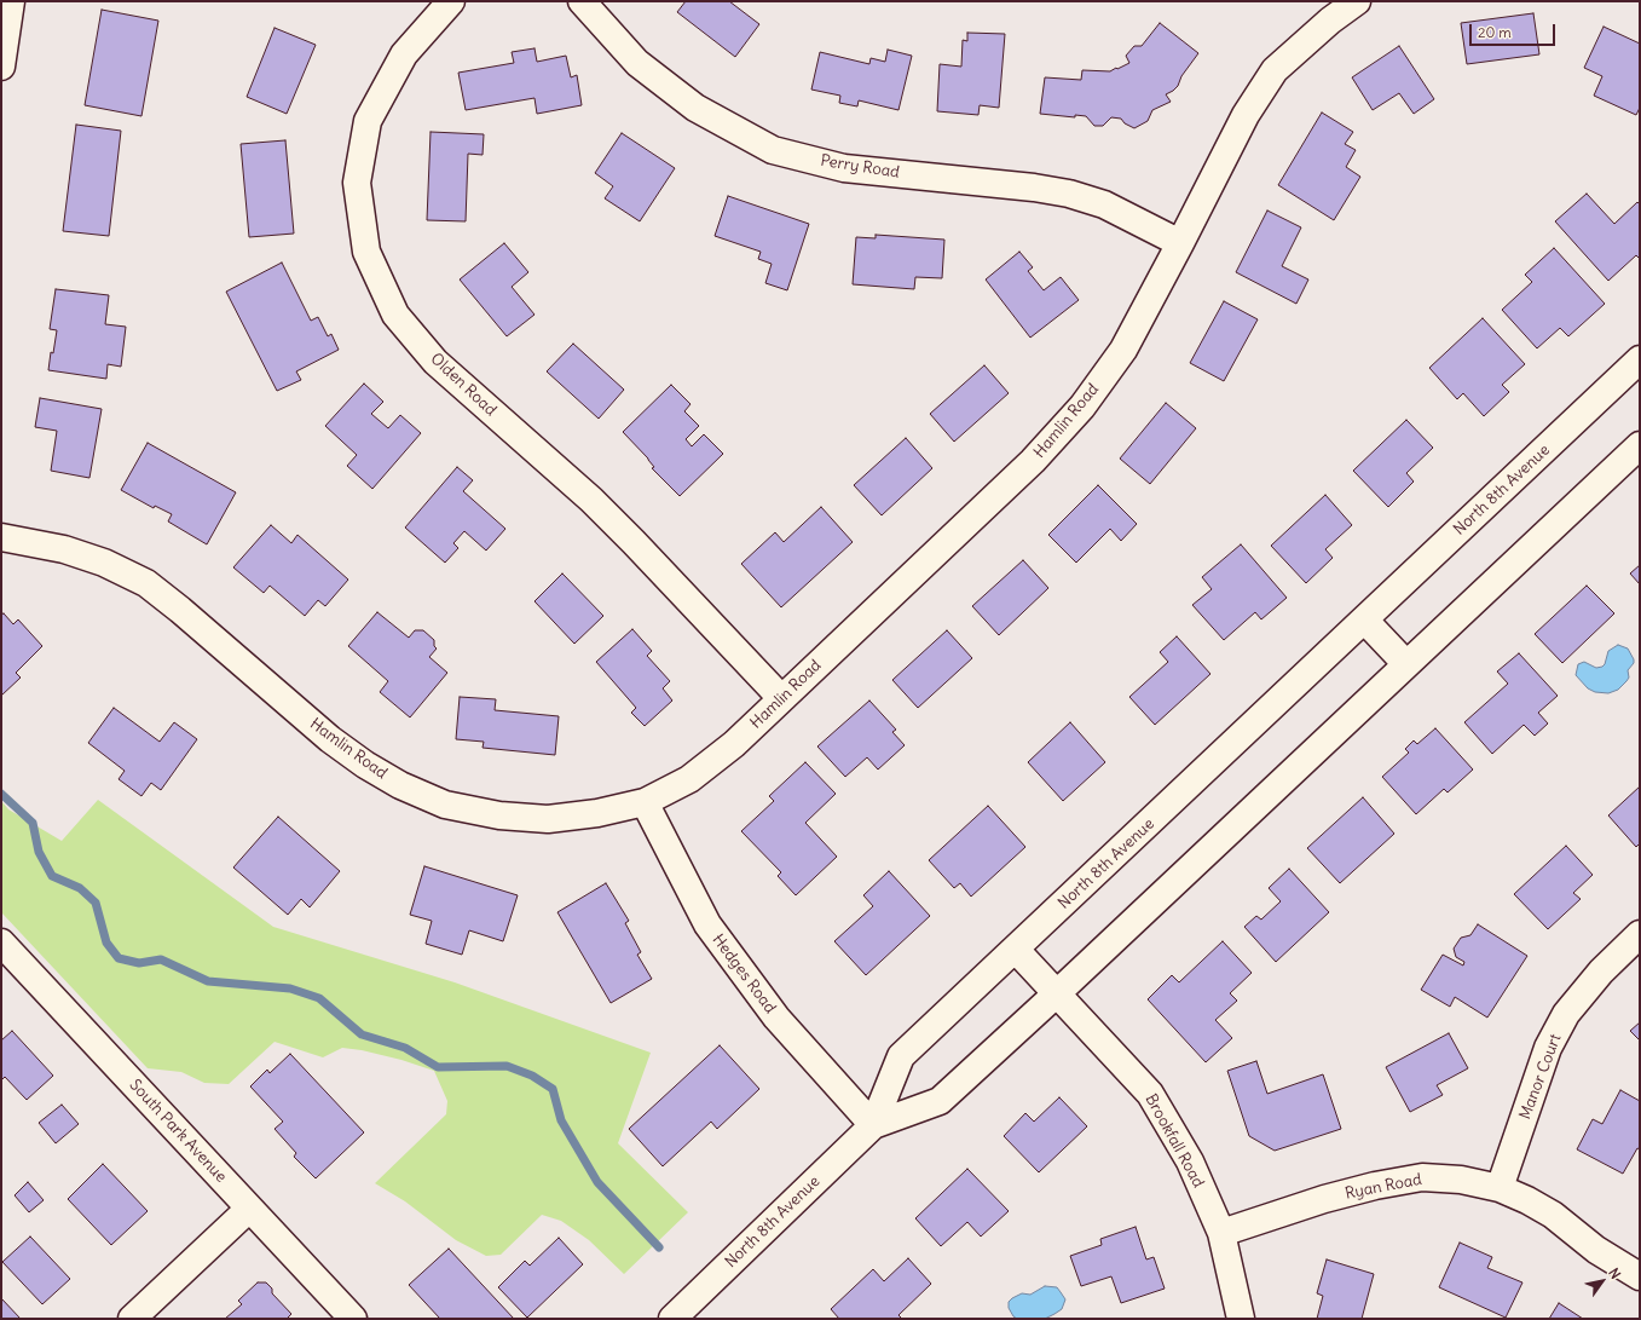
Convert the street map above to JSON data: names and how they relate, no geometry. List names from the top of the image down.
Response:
{
  "streets": {
    "street": [
      "Perry Road",
      "Olden Road",
      "Hamlin Road",
      "North 8th Avenue",
      "Hedges Road",
      "Manor Court",
      "South Park Avenue",
      "Brookfall Road",
      "Ryan Road"
    ]
  },
  "crossings": [
    ["Perry Road", "Hamlin Road"],
    ["Olden Road", "Hamlin Road"],
    ["Hamlin Road", "Hedges Road"],
    ["North 8th Avenue", "Hedges Road"],
    ["North 8th Avenue", "Brookfall Road"],
    ["Manor Court", "Ryan Road"],
    ["Brookfall Road", "Ryan Road"]
  ],
  "scale_bar": "20 m",
  "north": "top right"
}
